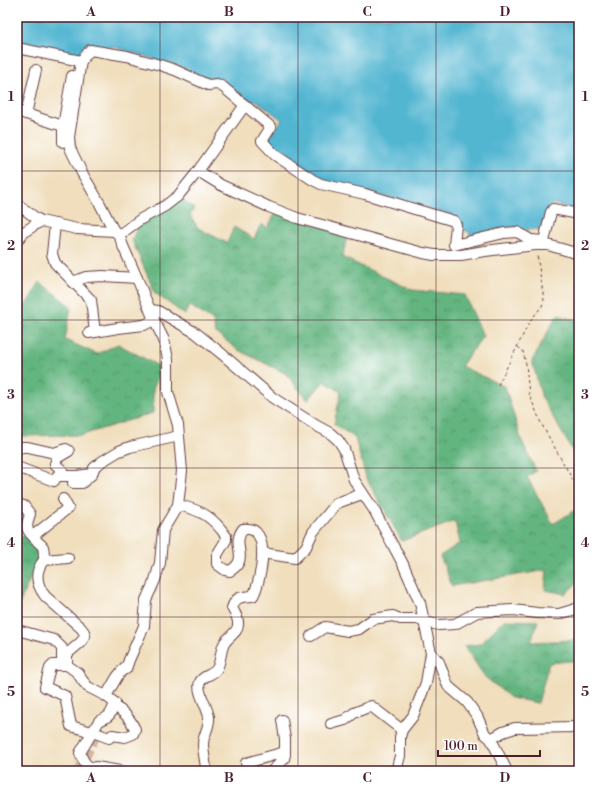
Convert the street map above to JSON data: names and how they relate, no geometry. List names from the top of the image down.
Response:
{
  "scale_bar": "100 m",
  "grid": {
    "columns": [
      "A",
      "B",
      "C",
      "D"
    ],
    "rows": [
      "1",
      "2",
      "3",
      "4",
      "5"
    ]
  }
}
